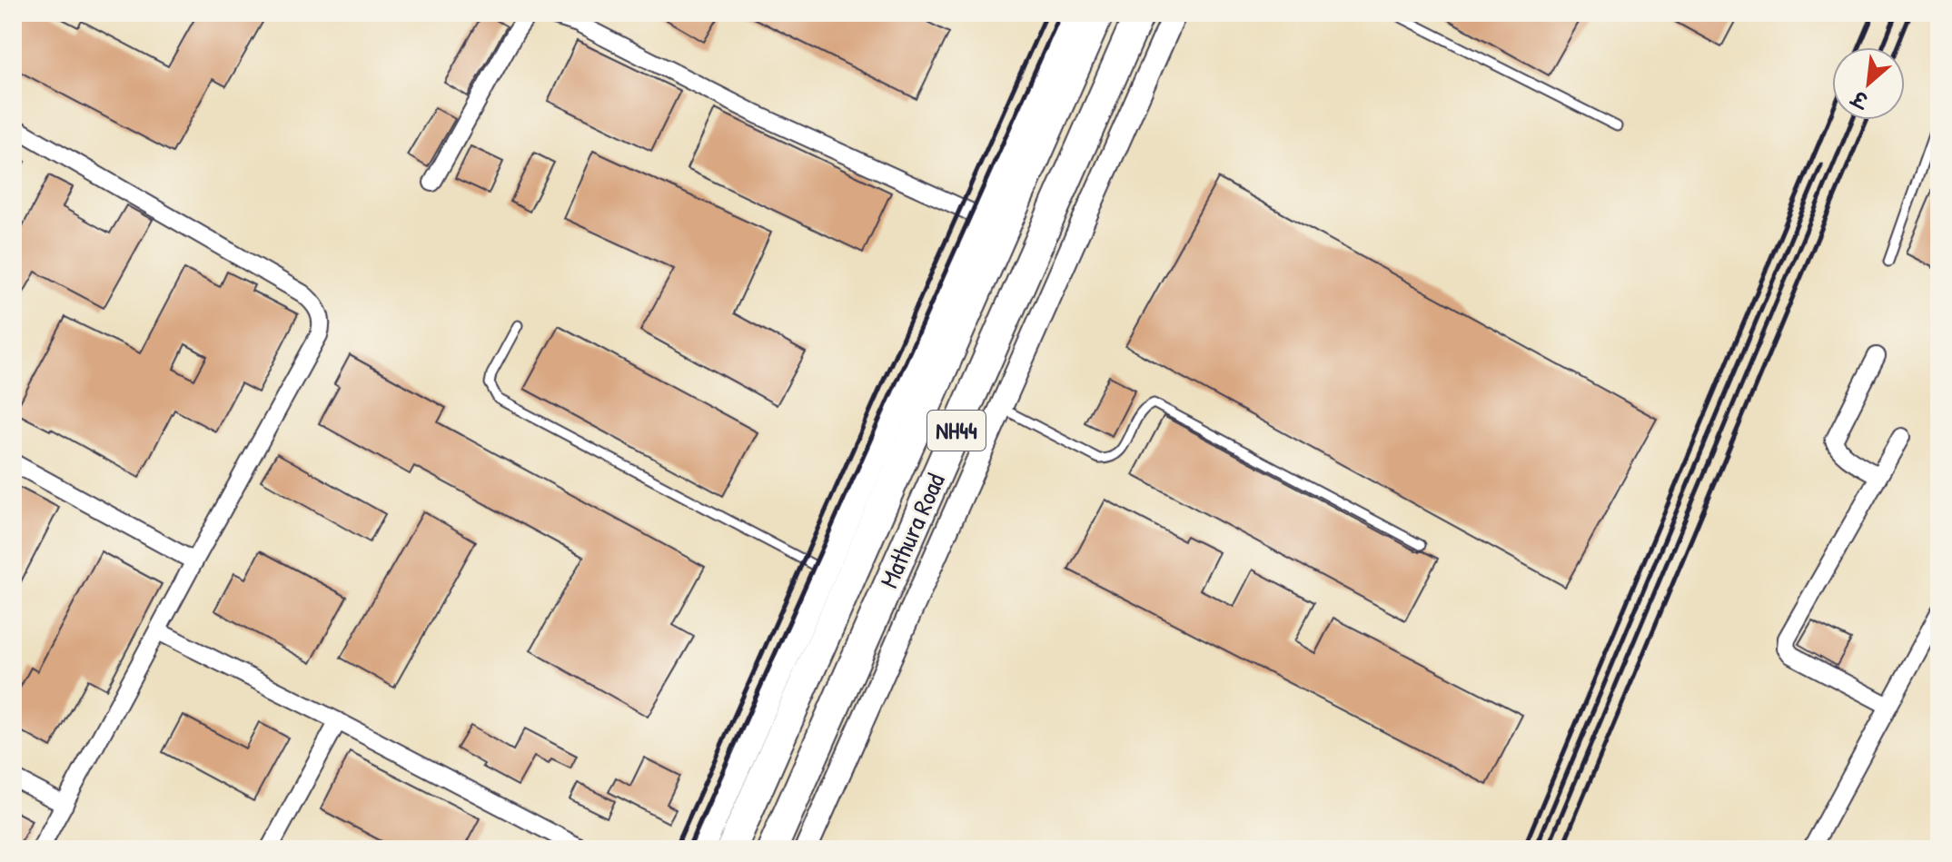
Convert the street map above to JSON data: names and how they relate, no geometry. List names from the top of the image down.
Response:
{
  "streets": {
    "highway": ["NH44", "Mathura Road"]
  },
  "north": "bottom left"
}
